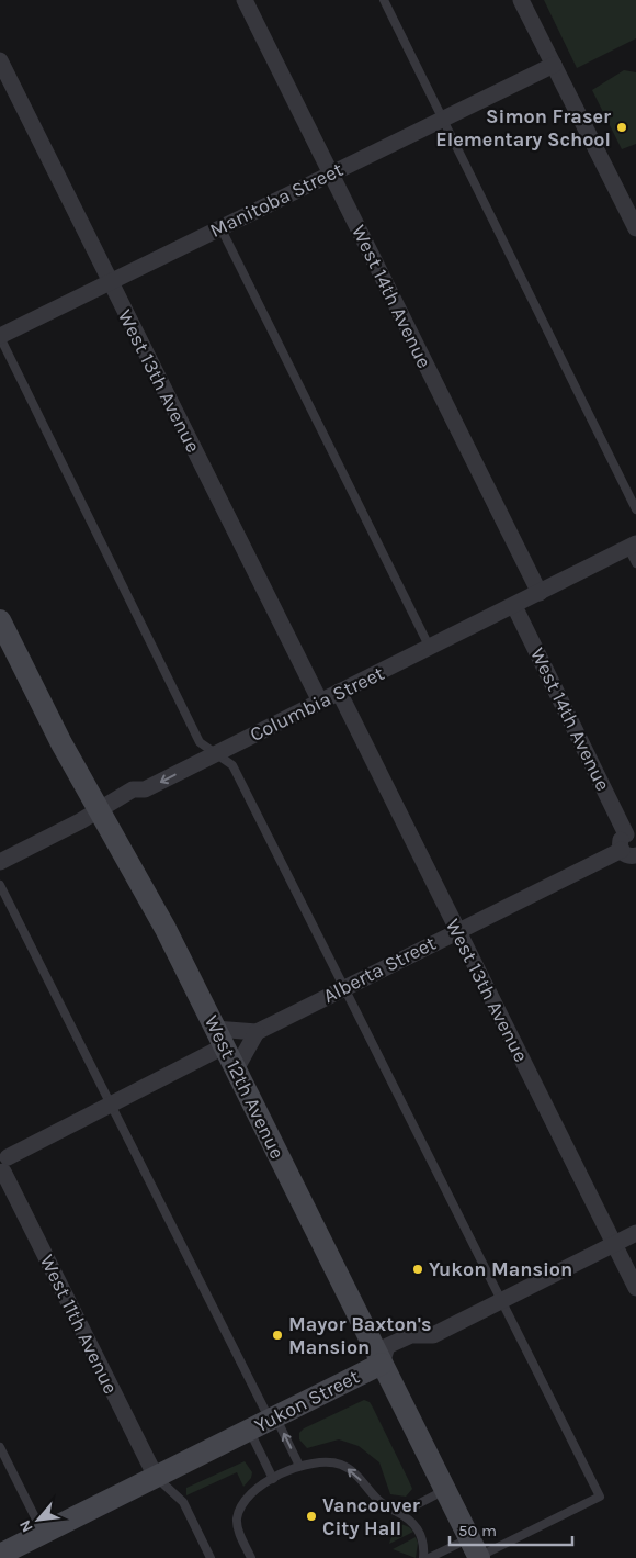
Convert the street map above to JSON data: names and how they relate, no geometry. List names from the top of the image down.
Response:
{
  "streets": {
    "street": [
      "Manitoba Street",
      "West 14th Avenue",
      "West 13th Avenue",
      "Columbia Street",
      "Alberta Street",
      "West 12th Avenue",
      "West 11th Avenue",
      "Yukon Street"
    ]
  },
  "crossings": [
    ["Manitoba Street", "West 14th Avenue"],
    ["Manitoba Street", "West 13th Avenue"],
    ["West 14th Avenue", "Columbia Street"],
    ["West 14th Avenue", "Alberta Street"],
    ["West 13th Avenue", "Columbia Street"],
    ["West 13th Avenue", "Alberta Street"],
    ["West 13th Avenue", "Yukon Street"],
    ["Columbia Street", "West 12th Avenue"],
    ["West 12th Avenue", "Yukon Street"],
    ["West 11th Avenue", "Yukon Street"]
  ],
  "places": [
    "Simon Fraser Elementary School",
    "Yukon Mansion",
    "Mayor Baxton's Mansion",
    "Vancouver City Hall"
  ],
  "scale_bar": "50 m",
  "north": "bottom left"
}
